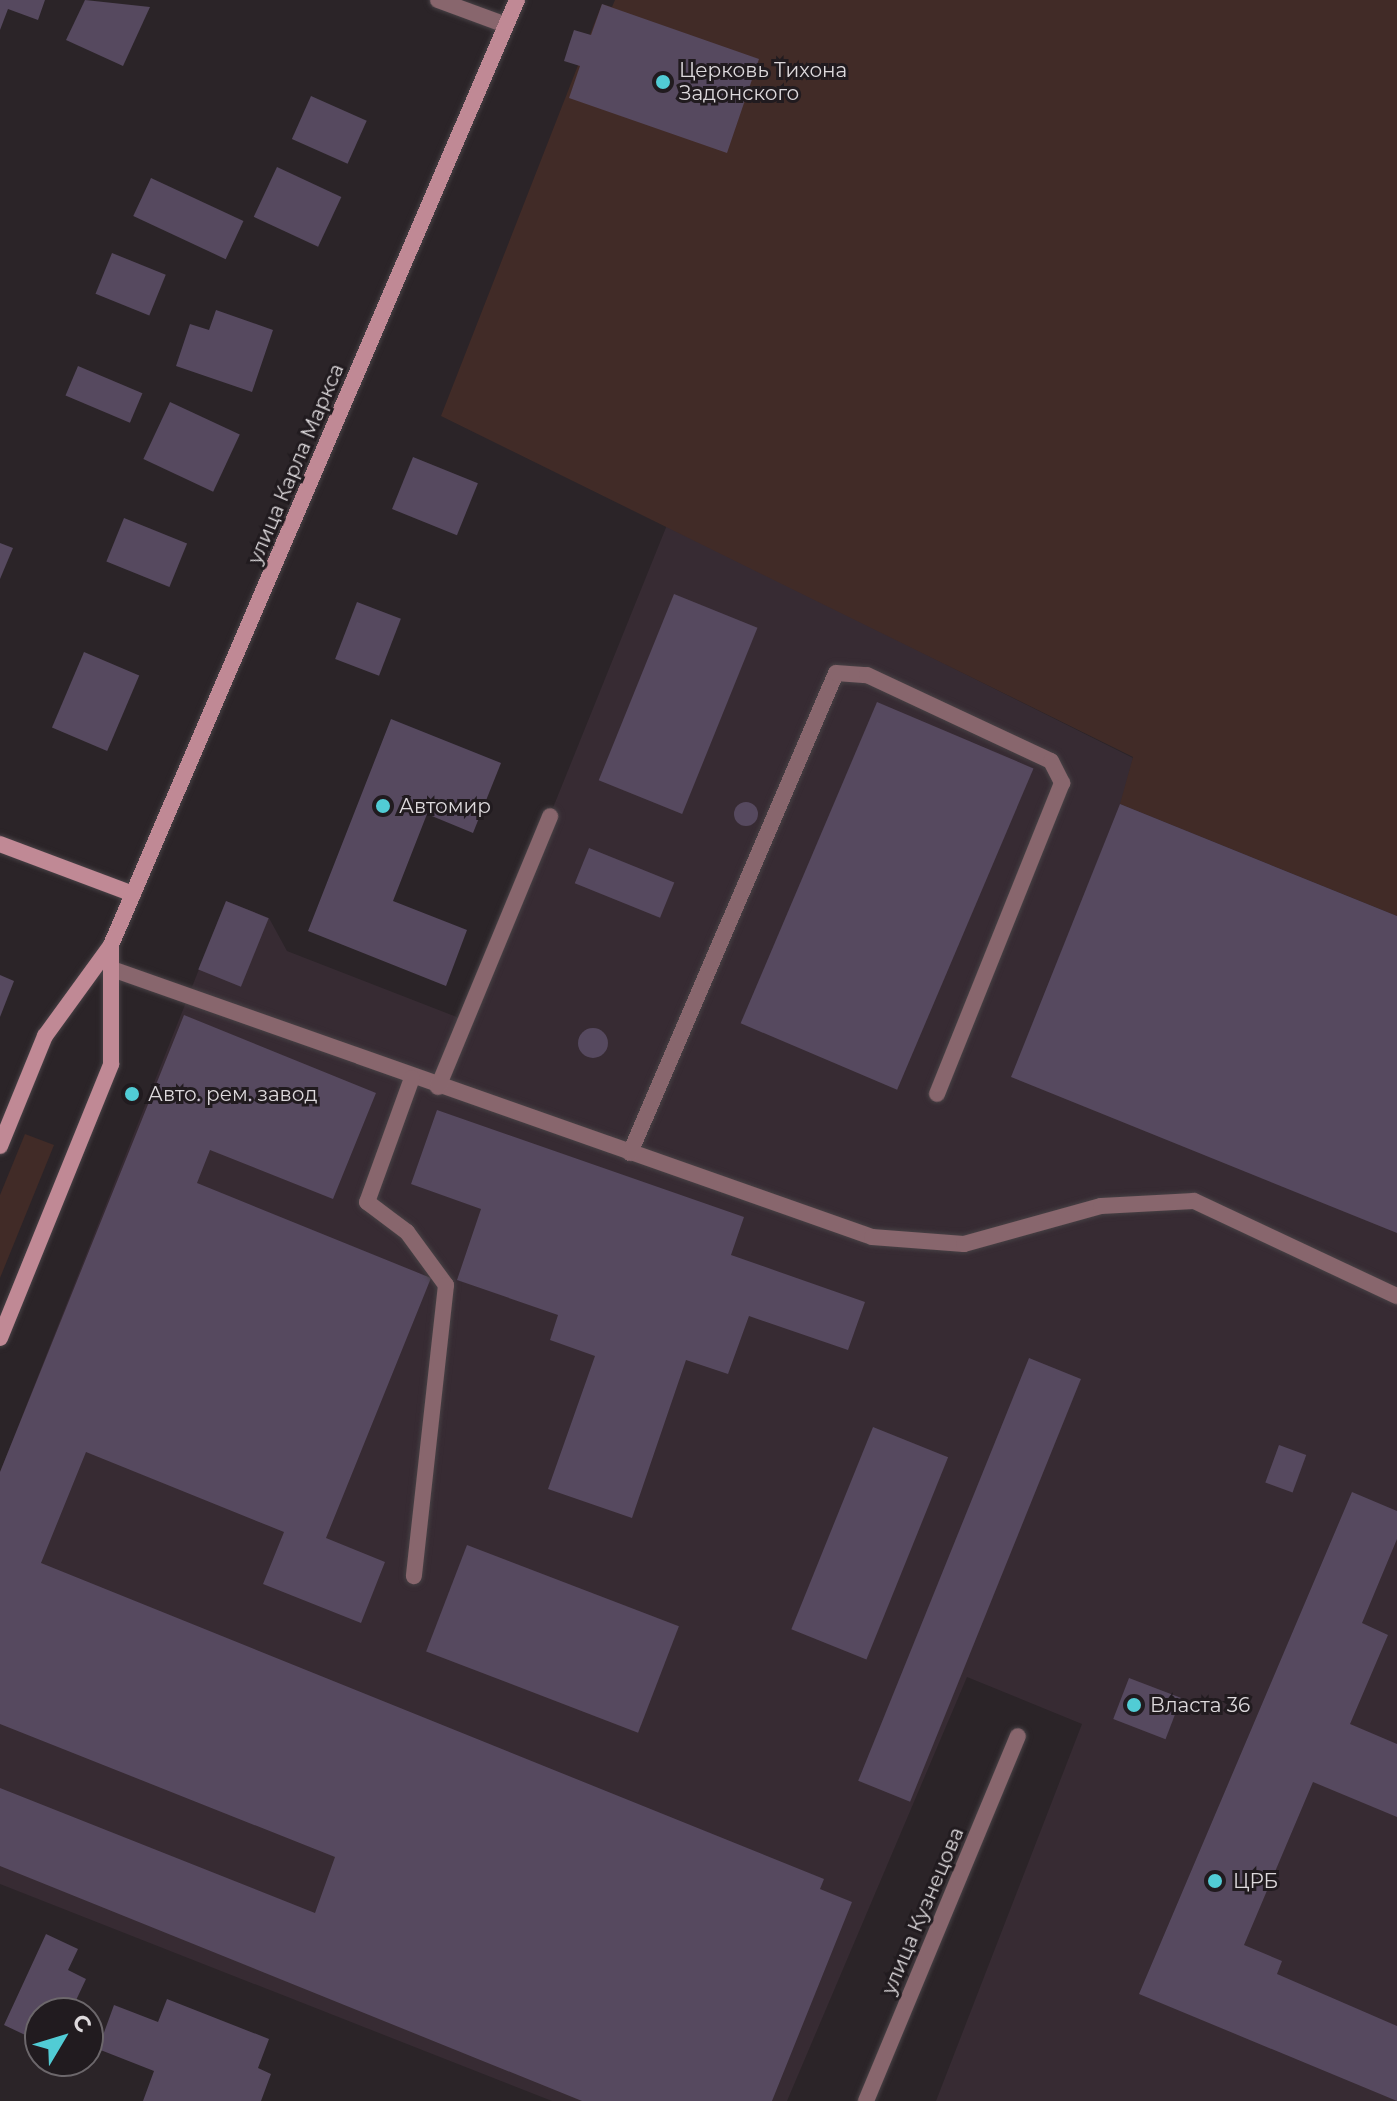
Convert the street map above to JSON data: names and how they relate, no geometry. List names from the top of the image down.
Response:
{
  "streets": {
    "main road": ["улица Карла Маркса"],
    "street": ["улица Кузнецова"]
  },
  "places": [
    "Церковь Тихона Задонского",
    "Автомир",
    "Авто. рем. завод",
    "Власта 36",
    "ЦРБ"
  ],
  "north": "top right"
}
